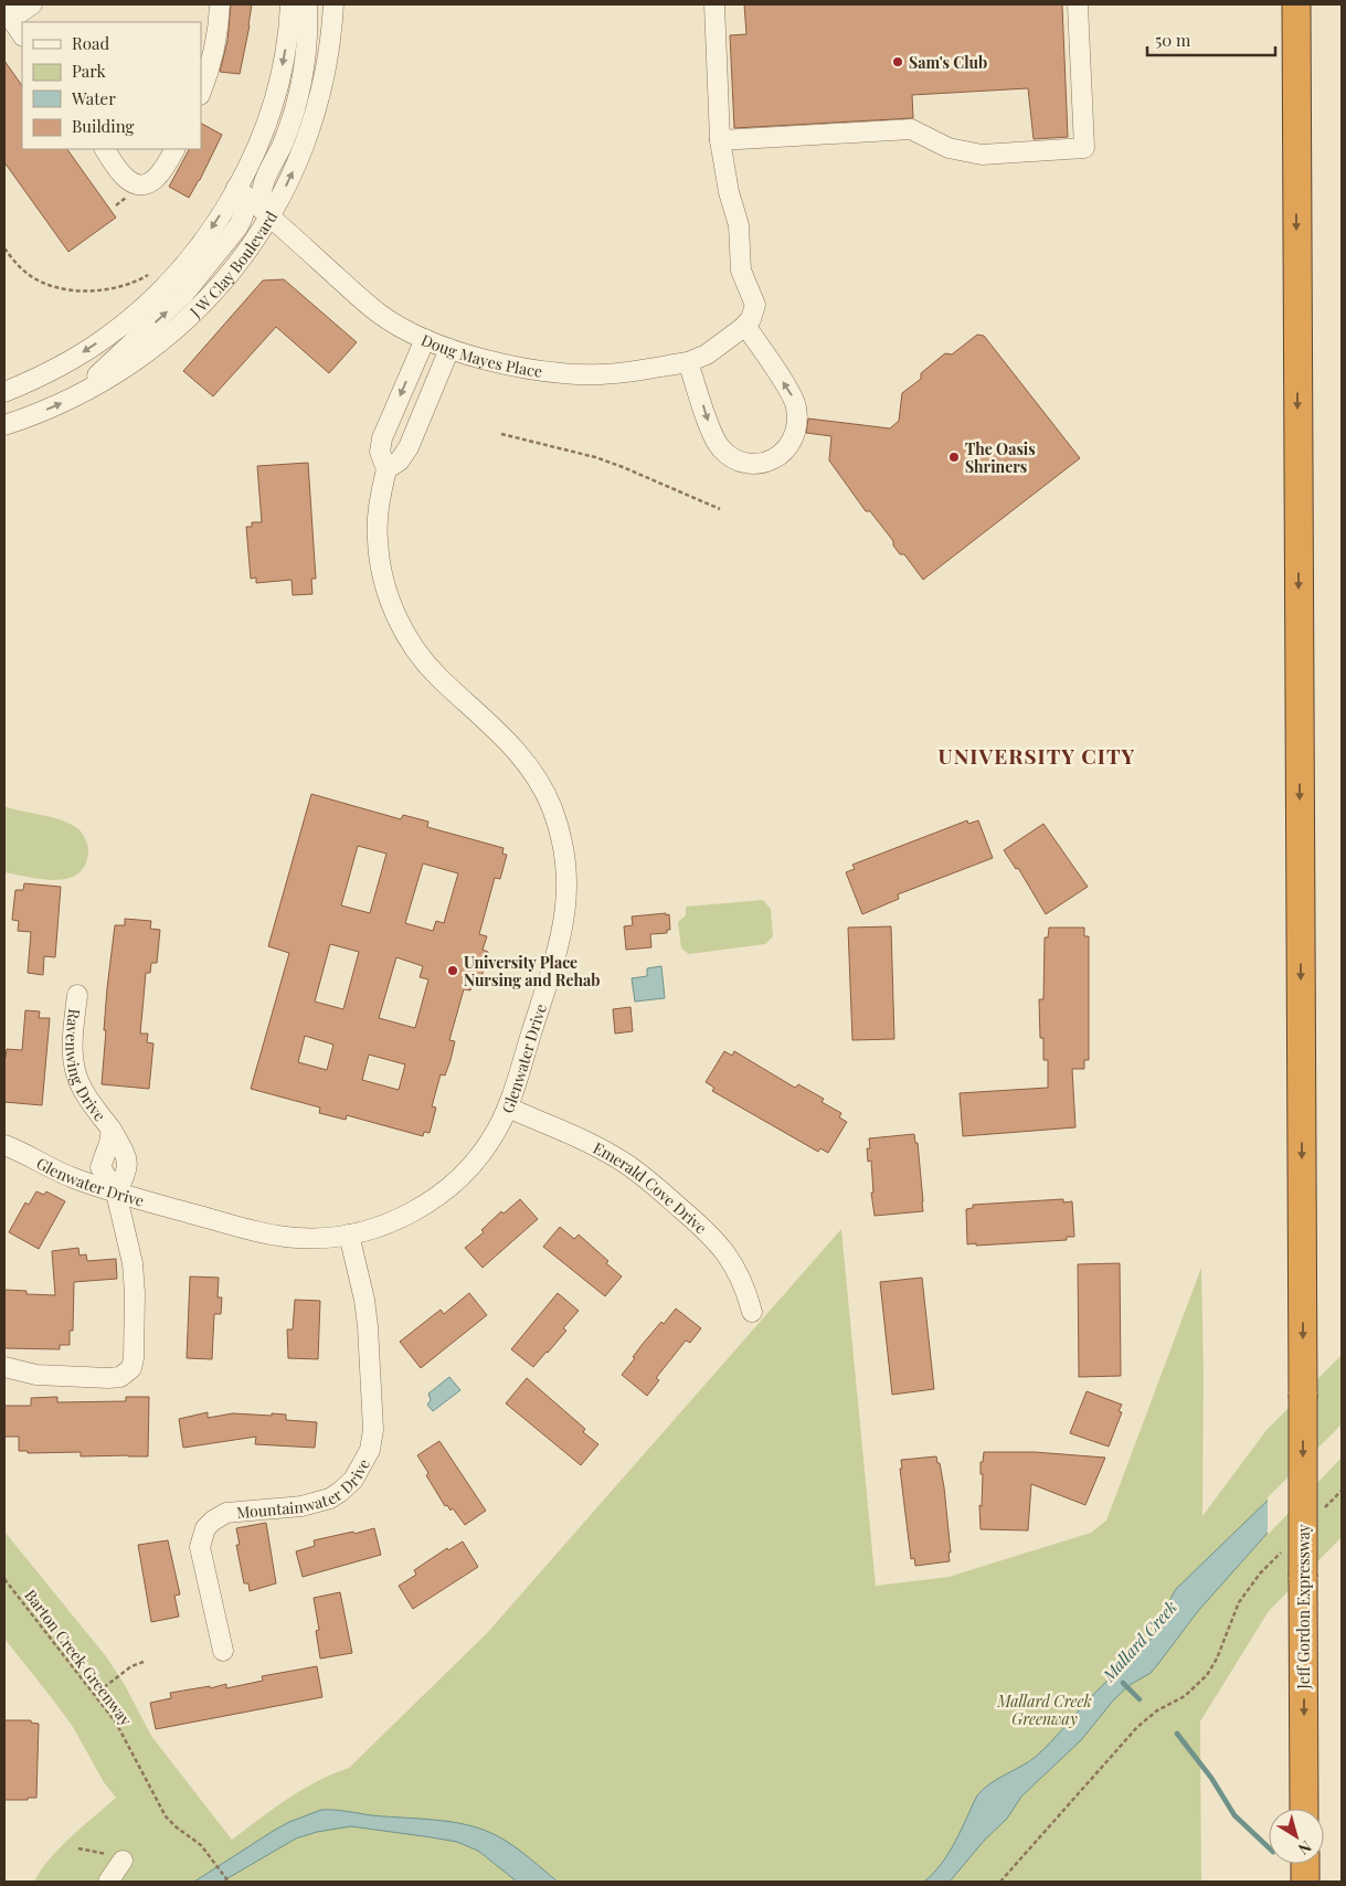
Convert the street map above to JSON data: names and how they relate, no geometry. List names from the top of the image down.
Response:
{
  "streets": {
    "highway": ["Jeff Gordon Expressway"],
    "street": [
      "J W Clay Boulevard",
      "Doug Mayes Place",
      "Glenwater Drive",
      "Ravenwing Drive",
      "Emerald Cove Drive",
      "Mountainwater Drive"
    ],
    "path": ["Barton Creek Greenway"]
  },
  "crossings": [
    ["J W Clay Boulevard", "Doug Mayes Place"],
    ["Doug Mayes Place", "Glenwater Drive"],
    ["Glenwater Drive", "Ravenwing Drive"],
    ["Glenwater Drive", "Emerald Cove Drive"],
    ["Glenwater Drive", "Mountainwater Drive"]
  ],
  "one_way": ["Jeff Gordon Expressway"],
  "districts": ["UNIVERSITY CITY"],
  "water": ["Mallard Creek"],
  "parks": ["Mallard Creek Greenway"],
  "places": ["Sam's Club", "The Oasis Shriners", "University Place Nursing and Rehab"],
  "legend": [
    "Road",
    "Park",
    "Water",
    "Building"
  ],
  "scale_bar": "50 m",
  "north": "bottom right"
}
